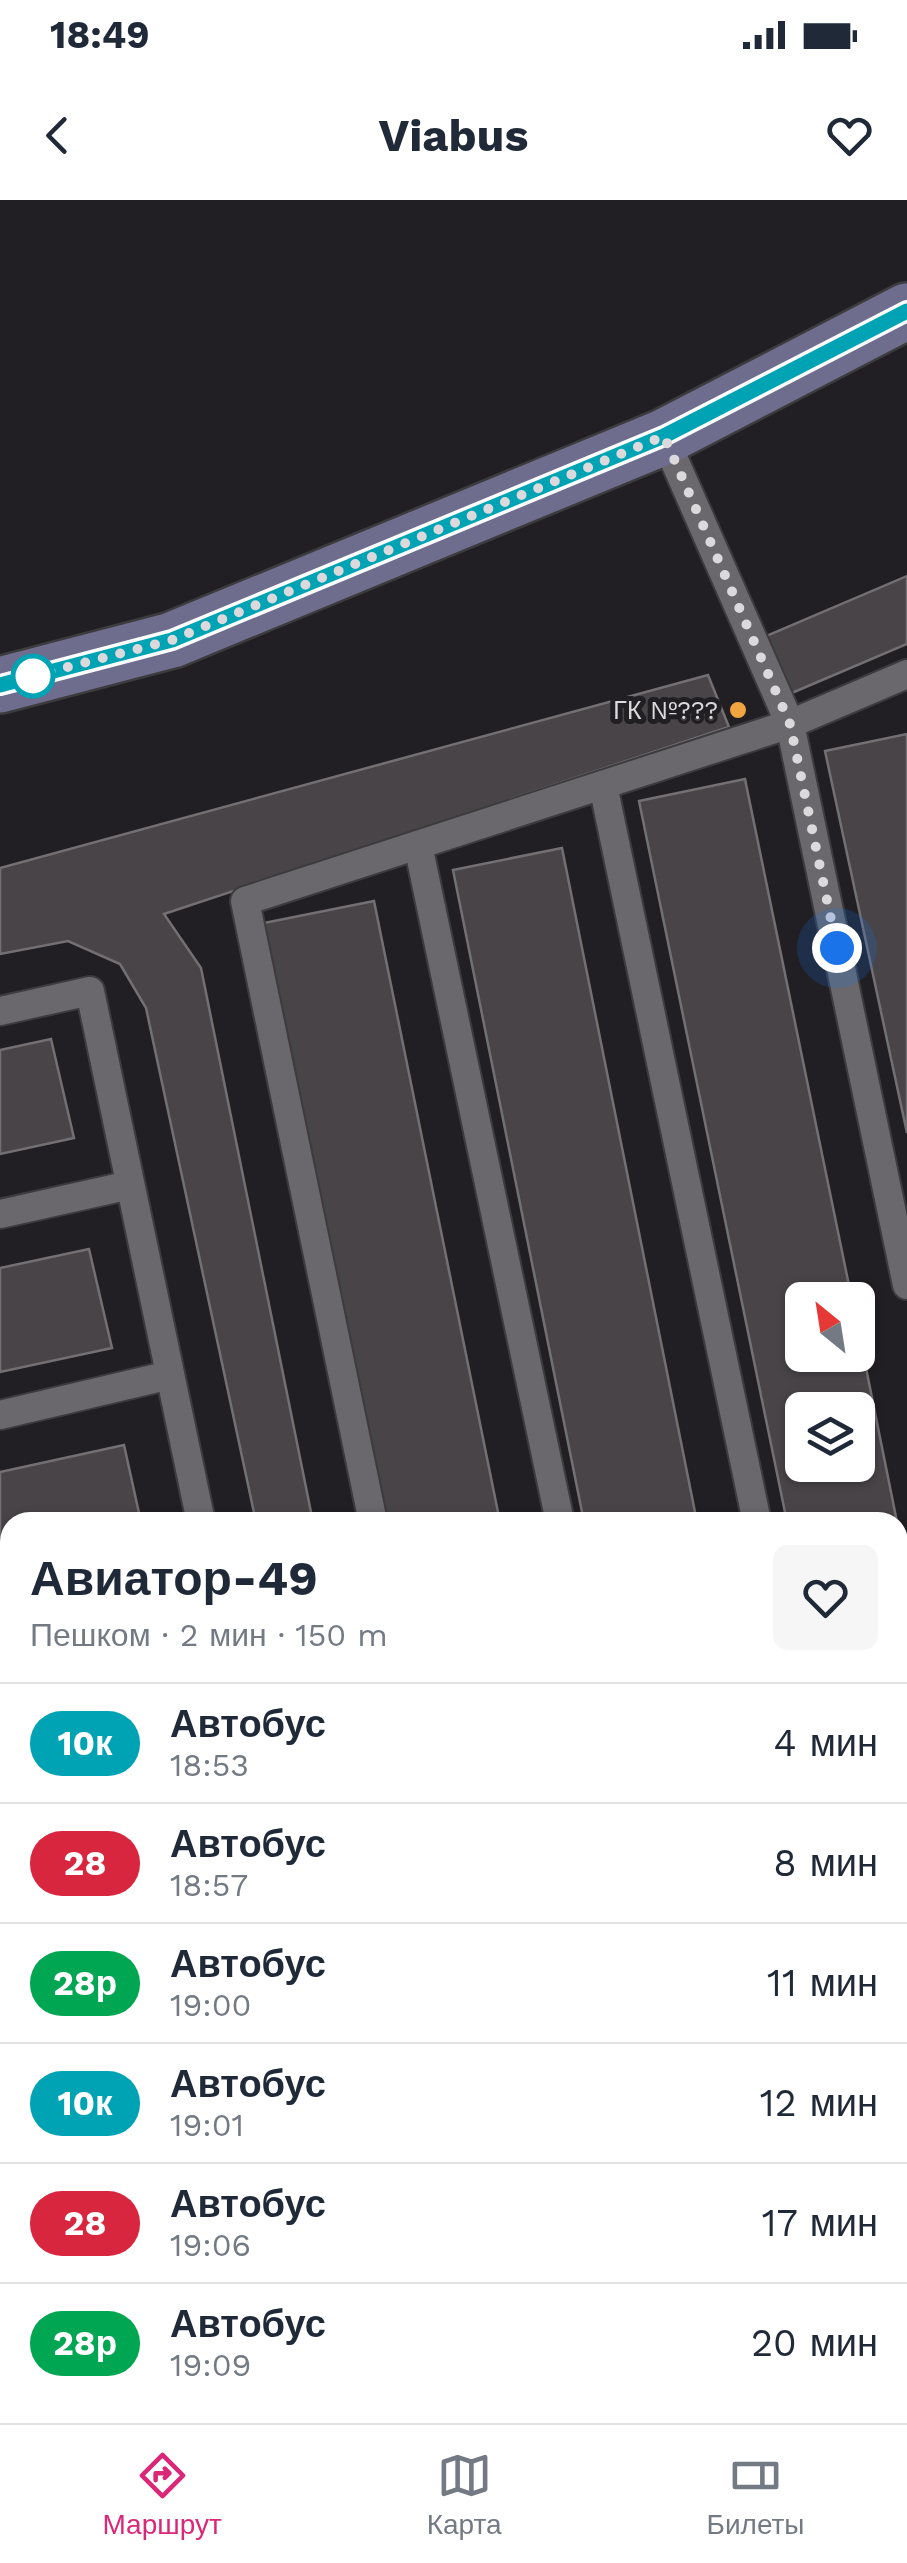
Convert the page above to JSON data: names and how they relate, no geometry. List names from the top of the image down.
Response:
{
  "places": ["ГК №???"],
  "lines": ["bus line 10к"],
  "north": "top left",
  "page": {
    "status": "18:49",
    "header": "Viabus",
    "heading": ["Авиатор-49", "Пешком · 2 мин · 150 m"],
    "list": [
      {
        "mark": "10к",
        "name": "Автобус",
        "note": "18:53",
        "value": "4 мин"
      },
      {
        "mark": "28",
        "name": "Автобус",
        "note": "18:57",
        "value": "8 мин"
      },
      {
        "mark": "28р",
        "name": "Автобус",
        "note": "19:00",
        "value": "11 мин"
      },
      {
        "mark": "10к",
        "name": "Автобус",
        "note": "19:01",
        "value": "12 мин"
      },
      {
        "mark": "28",
        "name": "Автобус",
        "note": "19:06",
        "value": "17 мин"
      },
      {
        "mark": "28р",
        "name": "Автобус",
        "note": "19:09",
        "value": "20 мин"
      }
    ],
    "tabs": ["Маршрут", "Карта", "Билеты"]
  }
}
